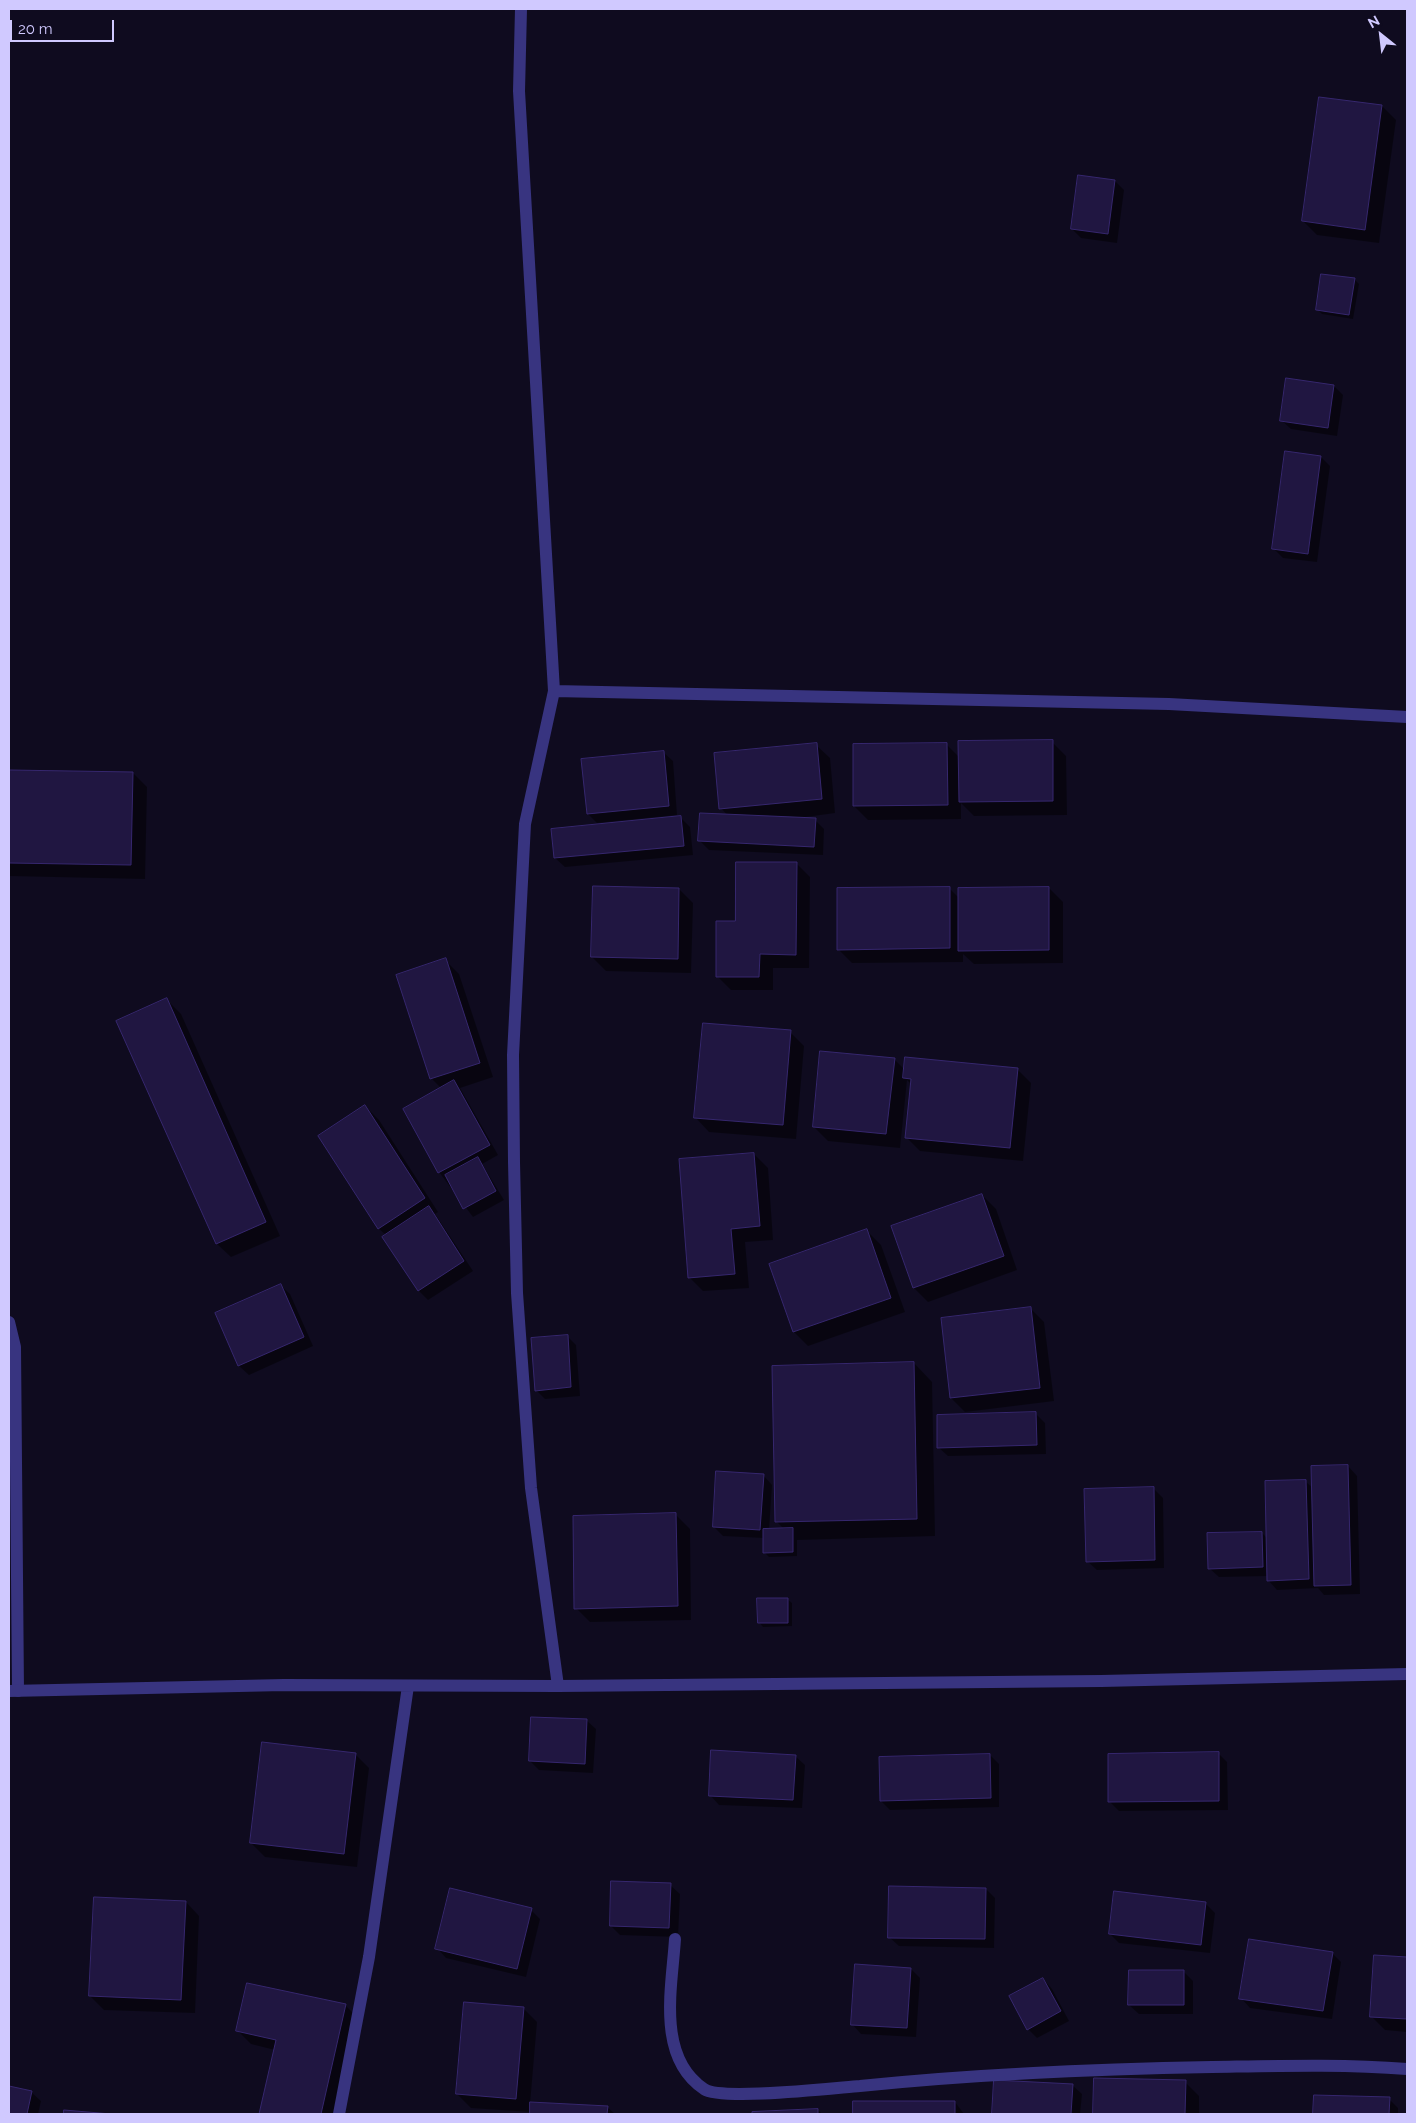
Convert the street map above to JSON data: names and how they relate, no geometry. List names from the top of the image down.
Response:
{
  "scale_bar": "20 m",
  "north": "top left"
}
